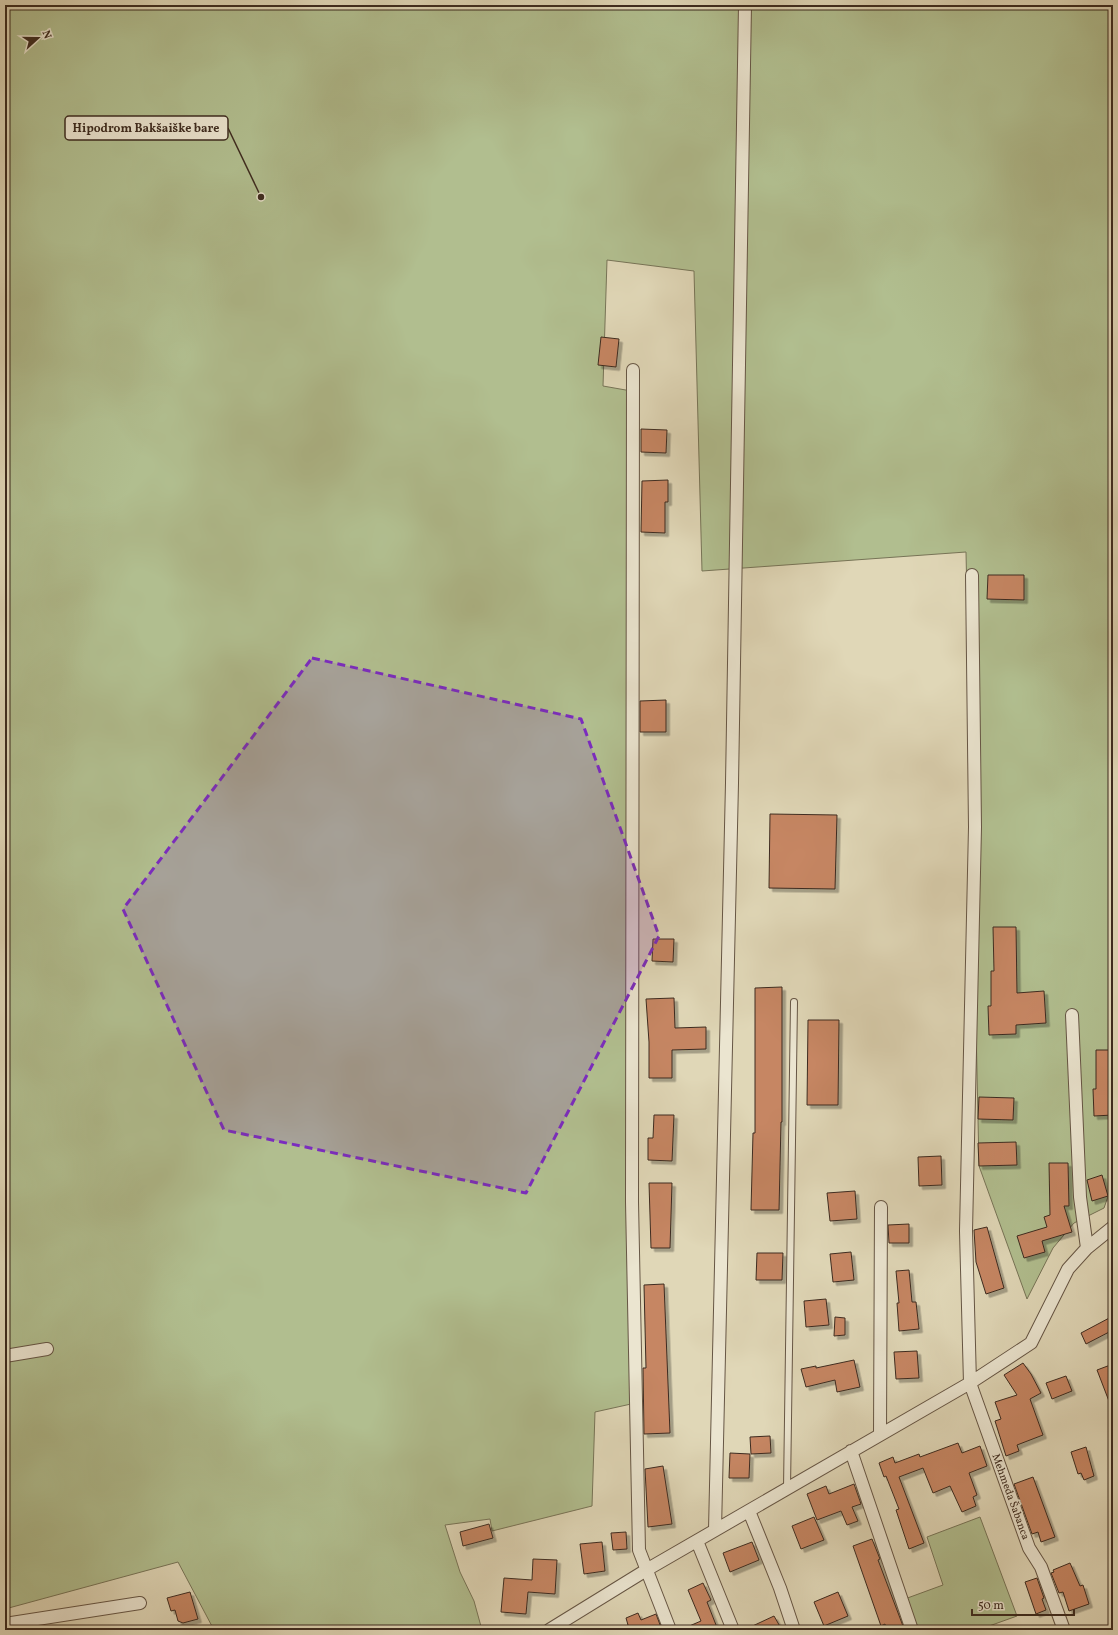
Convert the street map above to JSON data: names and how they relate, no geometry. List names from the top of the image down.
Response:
{
  "streets": {
    "street": ["Mehmeda Šabanca"]
  },
  "places": ["Hipodrom Bakšaiške bare"],
  "scale_bar": "50 m",
  "north": "right"
}
